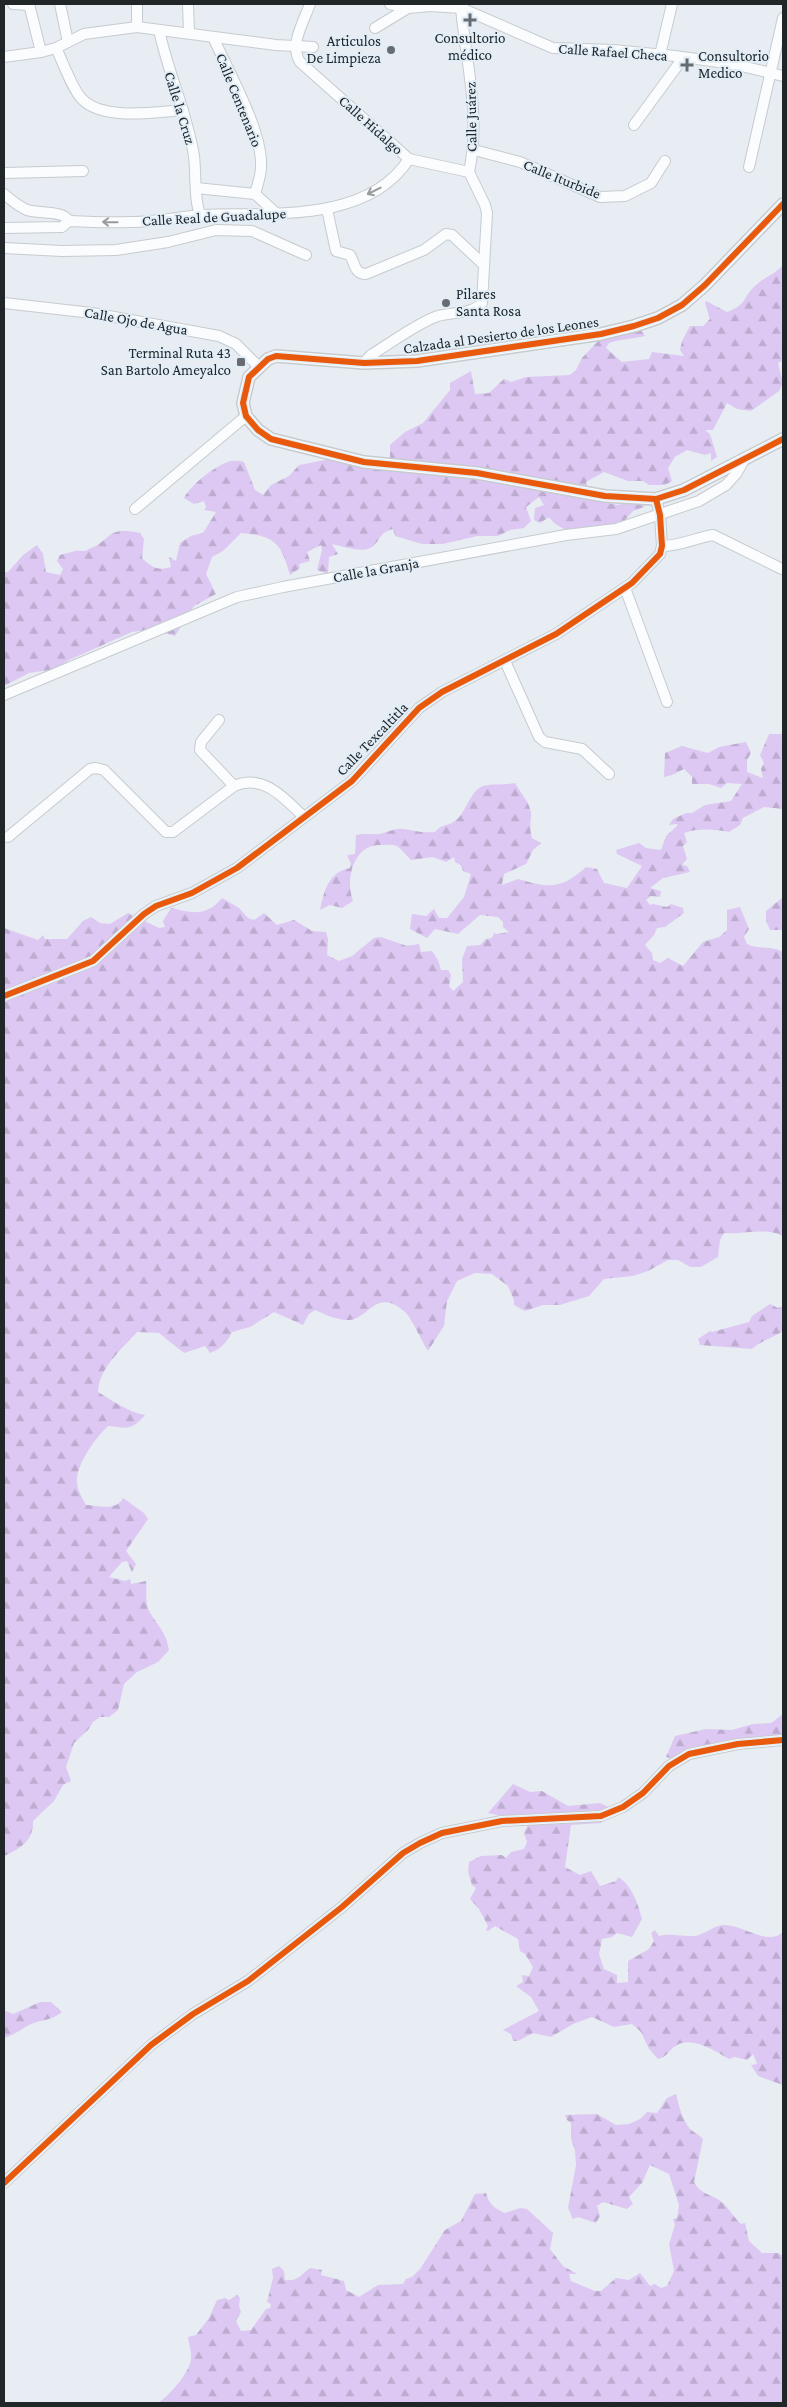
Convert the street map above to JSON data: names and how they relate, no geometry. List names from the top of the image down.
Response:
{
  "streets": {
    "street": [
      "Calle Rafael Checa",
      "Calle Centenario",
      "Calle la Cruz",
      "Calle Juárez",
      "Calle Hidalgo",
      "Calle Iturbide",
      "Calle Real de Guadalupe",
      "Calle Ojo de Agua",
      "Calzada al Desierto de los Leones",
      "Calle la Granja",
      "Calle Texcaltitla"
    ]
  },
  "crossings": [
    ["Calle Rafael Checa", "Calle Juárez"],
    ["Calle Centenario", "Calle la Cruz"],
    ["Calle Centenario", "Calle Hidalgo"],
    ["Calle la Cruz", "Calle Real de Guadalupe"],
    ["Calle Juárez", "Calle Hidalgo"],
    ["Calle Juárez", "Calle Iturbide"],
    ["Calle Hidalgo", "Calle Real de Guadalupe"],
    ["Calle Ojo de Agua", "Calzada al Desierto de los Leones"]
  ],
  "places": {
    "health": ["Consultorio médico", "Consultorio Medico"],
    "other": ["Articulos De Limpieza", "Pilares Santa Rosa"],
    "transit": ["Terminal Ruta 43 San Bartolo Ameyalco"]
  }
}
